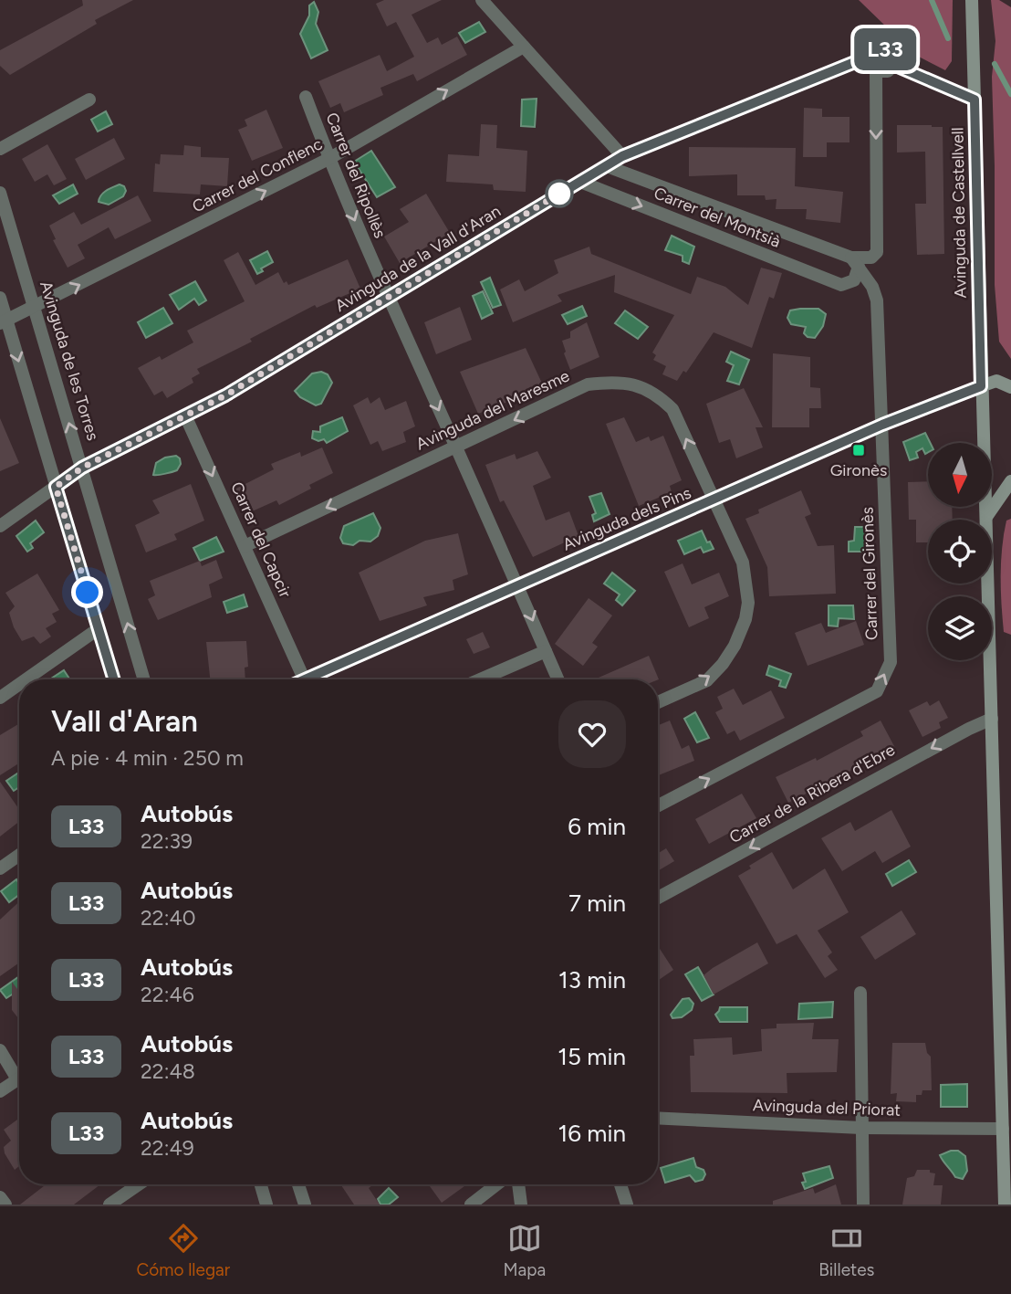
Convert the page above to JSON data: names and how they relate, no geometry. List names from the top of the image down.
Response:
{
  "streets": {
    "street": [
      "Carrer del Conflenc",
      "Carrer del Ripollès",
      "Avinguda de Castellvell",
      "Carrer del Montsià",
      "Avinguda de la Vall d'Aran",
      "Avinguda de les Torres",
      "Avinguda del Maresme",
      "Avinguda dels Pins",
      "Carrer del Capcir",
      "Carrer del Gironès",
      "Carrer de la Ribera d'Ebre",
      "Avinguda del Priorat"
    ]
  },
  "crossings": [
    ["Carrer del Conflenc", "Carrer del Ripollès"],
    ["Carrer del Conflenc", "Avinguda de les Torres"],
    ["Carrer del Ripollès", "Avinguda de la Vall d'Aran"],
    ["Carrer del Ripollès", "Avinguda del Maresme"],
    ["Carrer del Ripollès", "Avinguda dels Pins"],
    ["Avinguda de Castellvell", "Avinguda dels Pins"],
    ["Avinguda de Castellvell", "Carrer de la Ribera d'Ebre"],
    ["Avinguda de Castellvell", "Avinguda del Priorat"],
    ["Carrer del Montsià", "Avinguda de la Vall d'Aran"],
    ["Carrer del Montsià", "Carrer del Gironès"],
    ["Avinguda de la Vall d'Aran", "Avinguda de les Torres"],
    ["Avinguda de la Vall d'Aran", "Carrer del Capcir"],
    ["Avinguda del Maresme", "Avinguda dels Pins"],
    ["Avinguda del Maresme", "Carrer del Capcir"],
    ["Avinguda dels Pins", "Carrer del Gironès"]
  ],
  "one_way": [
    "Carrer del Conflenc",
    "Carrer del Ripollès",
    "Carrer del Capcir",
    "Carrer del Gironès",
    "Carrer de la Ribera d'Ebre"
  ],
  "places": {
    "transit": ["Gironès"]
  },
  "lines": ["bus line L33"],
  "north": "bottom",
  "page": {
    "on_map": "L33",
    "heading": ["Vall d'Aran", "A pie · 4 min · 250 m"],
    "list": [
      {
        "mark": "L33",
        "name": "Autobús",
        "note": "22:39",
        "value": "6 min"
      },
      {
        "mark": "L33",
        "name": "Autobús",
        "note": "22:40",
        "value": "7 min"
      },
      {
        "mark": "L33",
        "name": "Autobús",
        "note": "22:46",
        "value": "13 min"
      },
      {
        "mark": "L33",
        "name": "Autobús",
        "note": "22:48",
        "value": "15 min"
      },
      {
        "mark": "L33",
        "name": "Autobús",
        "note": "22:49",
        "value": "16 min"
      }
    ],
    "tabs": ["Cómo llegar", "Mapa", "Billetes"]
  }
}
